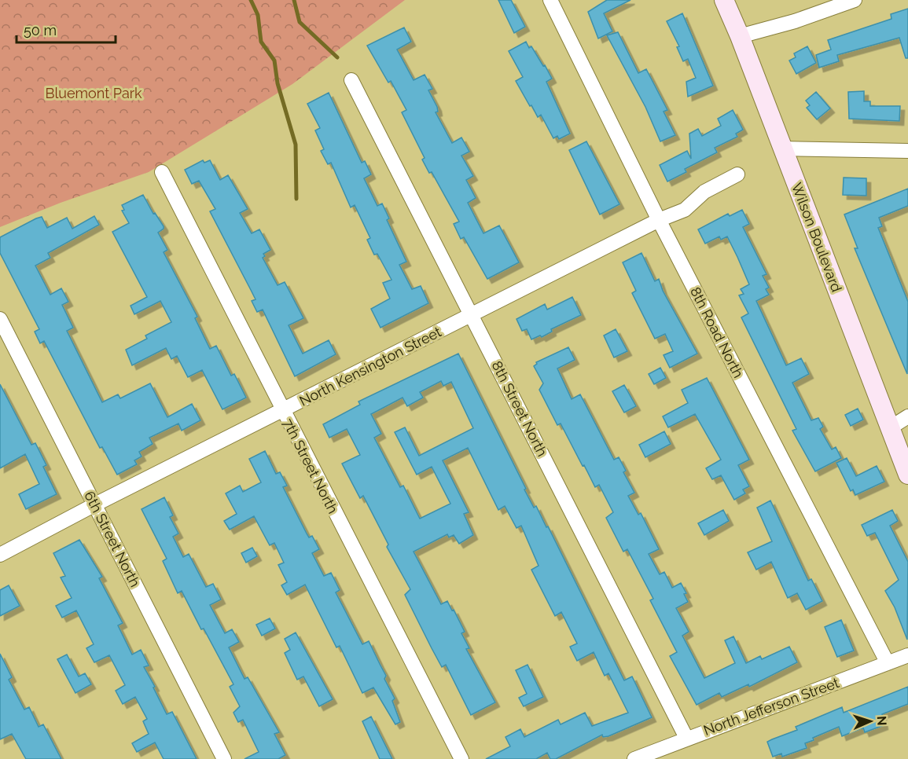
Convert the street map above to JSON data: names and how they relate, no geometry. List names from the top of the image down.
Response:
{
  "streets": {
    "main road": ["Wilson Boulevard"],
    "street": [
      "8th Road North",
      "North Kensington Street",
      "8th Street North",
      "7th Street North",
      "6th Street North",
      "North Jefferson Street"
    ]
  },
  "crossings": [
    ["8th Road North", "North Kensington Street"],
    ["8th Road North", "North Jefferson Street"],
    ["North Kensington Street", "8th Street North"],
    ["North Kensington Street", "7th Street North"],
    ["North Kensington Street", "6th Street North"],
    ["8th Street North", "North Jefferson Street"]
  ],
  "parks": ["Bluemont Park"],
  "scale_bar": "50 m",
  "north": "right"
}
